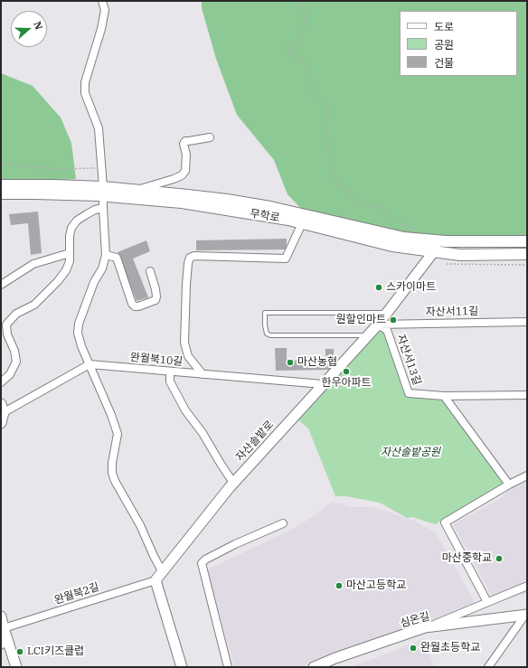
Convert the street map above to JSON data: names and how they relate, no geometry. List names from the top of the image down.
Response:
{
  "streets": {
    "main road": ["무학로", "자산솔밭로", "심온길"],
    "street": [
      "자산서11길",
      "완월북10길",
      "자산서13길",
      "완월북2길"
    ]
  },
  "crossings": [
    ["무학로", "자산솔밭로"],
    ["자산서11길", "자산서13길"],
    ["자산서11길", "자산솔밭로"],
    ["완월북10길", "자산솔밭로"],
    ["자산서13길", "자산솔밭로"],
    ["자산솔밭로", "완월북2길"]
  ],
  "parks": ["자산솔밭공원"],
  "places": [
    "스카이마트",
    "원할인마트",
    "마산농협",
    "한우아파트",
    "마산중학교",
    "마산고등학교",
    "완월초등학교",
    "LCI키즈클럽"
  ],
  "legend": ["도로", "공원", "건물"],
  "north": "right"
}
